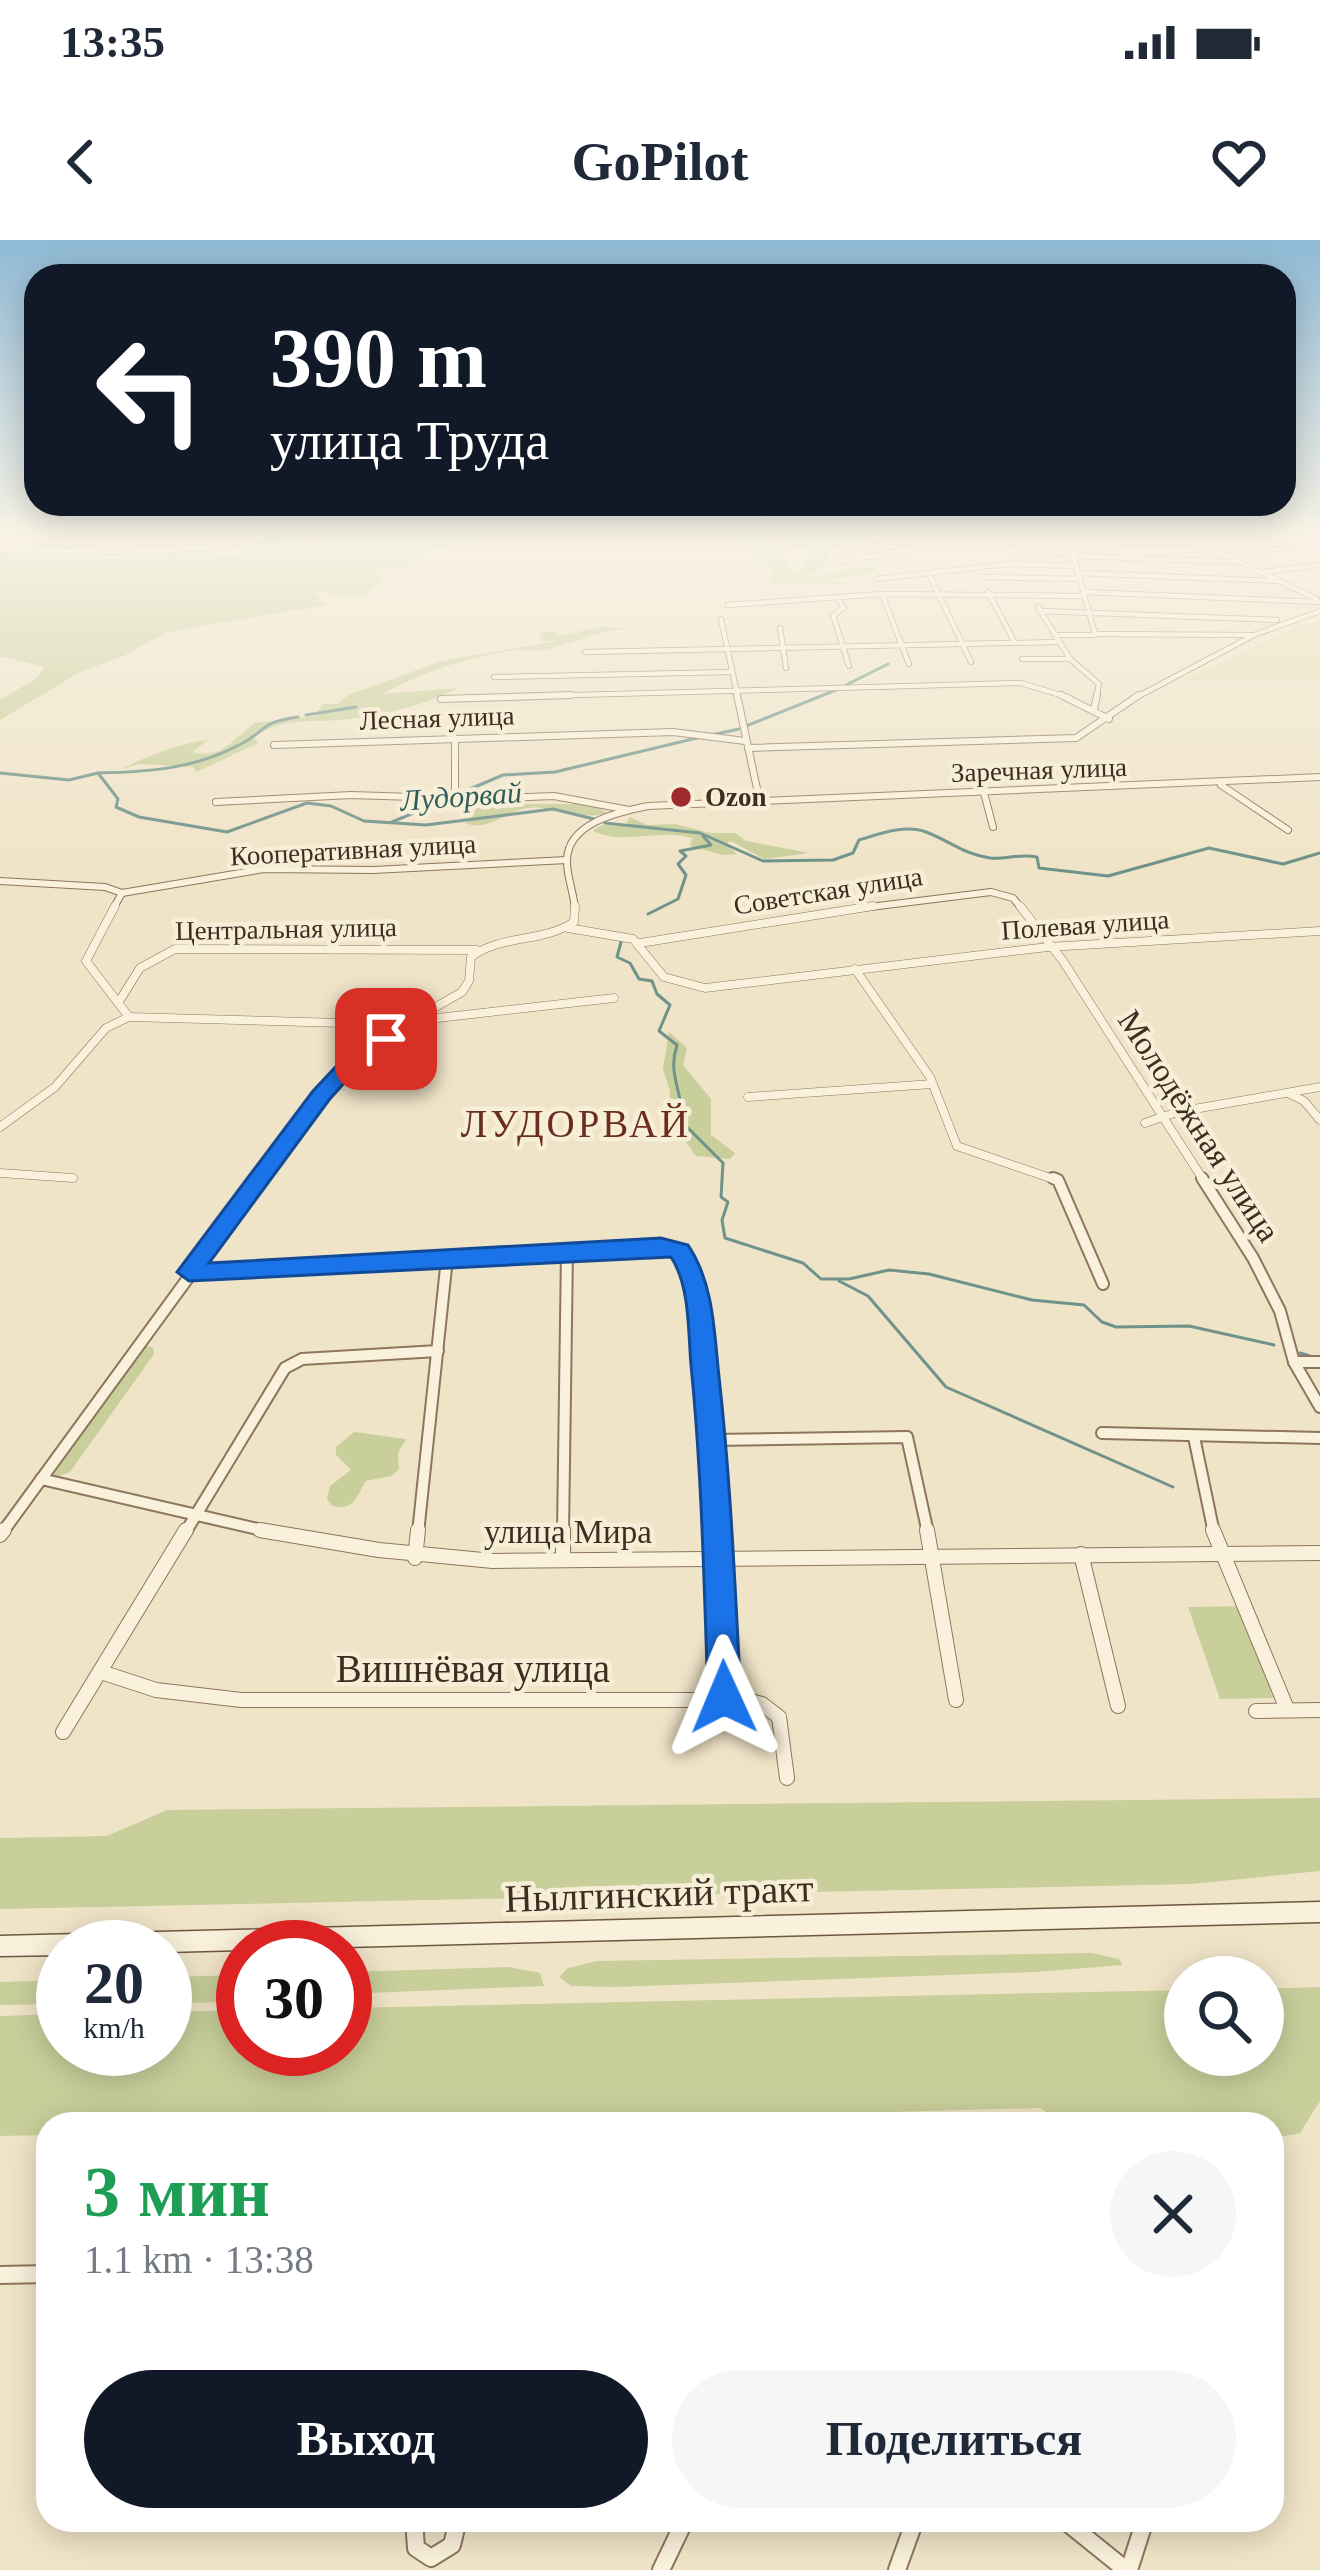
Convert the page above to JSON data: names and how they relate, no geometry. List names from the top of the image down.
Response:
{
  "streets": {
    "main road": ["Нылгинский тракт"],
    "street": [
      "Лесная улица",
      "Заречная улица",
      "Кооперативная улица",
      "Советская улица",
      "Полевая улица",
      "Центральная улица",
      "Молодёжная улица",
      "улица Мира",
      "Вишнёвая улица"
    ]
  },
  "crossings": [
    ["Советская улица", "Полевая улица"],
    ["Советская улица", "Молодёжная улица"],
    ["Полевая улица", "Молодёжная улица"]
  ],
  "districts": ["ЛУДОРВАЙ"],
  "water": ["Лудорвай"],
  "places": ["Ozon"],
  "page": {
    "status": "13:35",
    "header": "GoPilot",
    "turn": ["390 m", "улица Труда"],
    "speed": "20 km/h",
    "limit": "30",
    "heading": ["3 мин", "1.1 km · 13:38"],
    "buttons": ["Выход", "Поделиться"]
  }
}
